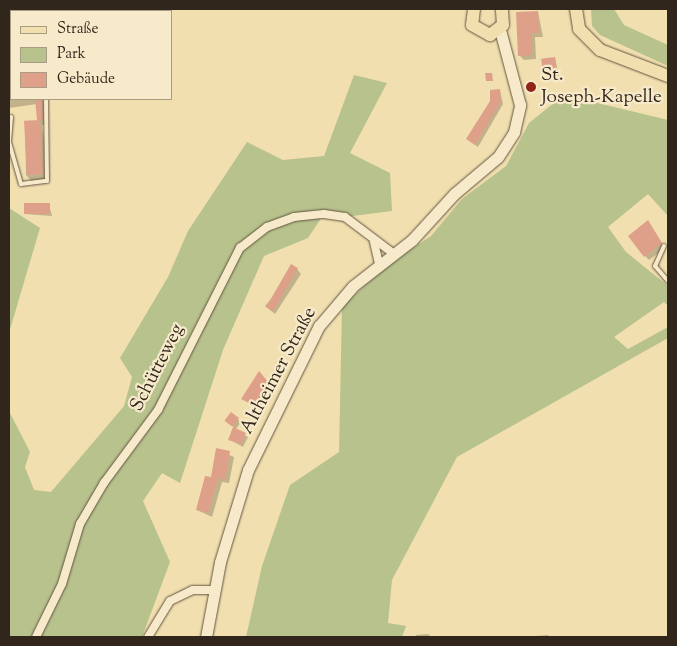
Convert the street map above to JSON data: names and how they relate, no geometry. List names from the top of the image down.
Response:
{
  "streets": {
    "street": ["Schütteweg", "Altheimer Straße"]
  },
  "crossings": [
    ["Schütteweg", "Altheimer Straße"]
  ],
  "places": ["St. Joseph-Kapelle"],
  "legend": ["Straße", "Park", "Gebäude"]
}
